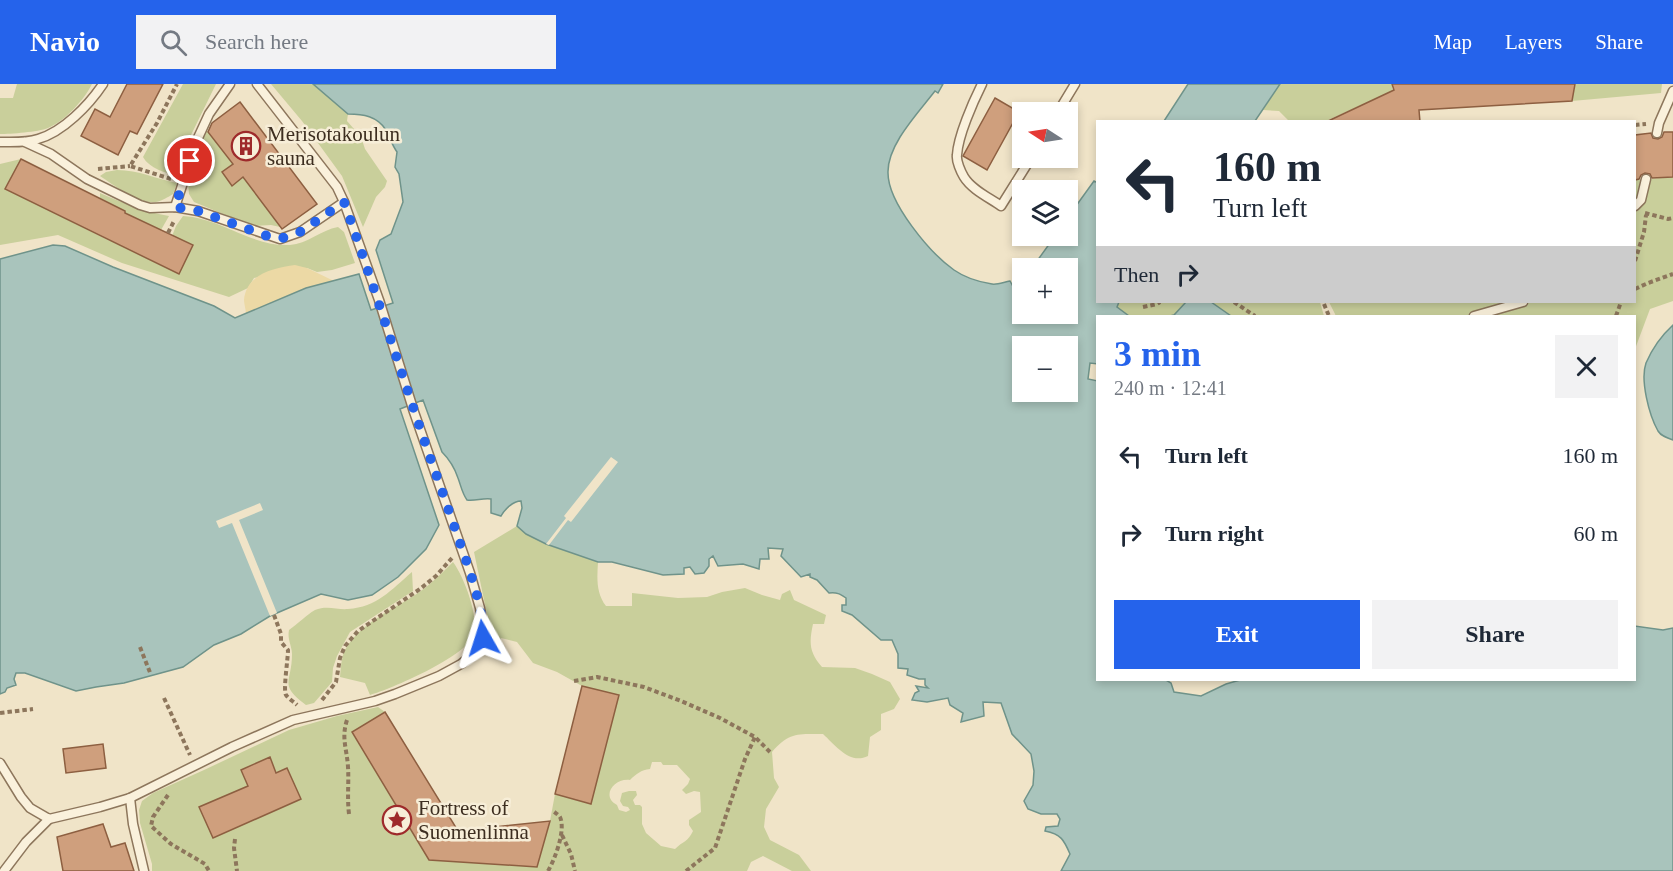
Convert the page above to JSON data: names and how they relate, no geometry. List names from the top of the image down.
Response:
{
  "places": {
    "building": ["Merisotakoulun sauna"],
    "place": ["Fortress of Suomenlinna"]
  },
  "north": "left",
  "page": {
    "header": "Navio",
    "search": "Search here",
    "nav": ["Map", "Layers", "Share"],
    "map_buttons": ["+", "−"],
    "turn": ["160 m", "Turn left"],
    "then": "Then",
    "heading": ["3 min", "240 m · 12:41"],
    "list": [
      {
        "name": "Turn left",
        "value": "160 m"
      },
      {
        "name": "Turn right",
        "value": "60 m"
      }
    ],
    "buttons": ["Exit", "Share"]
  }
}
